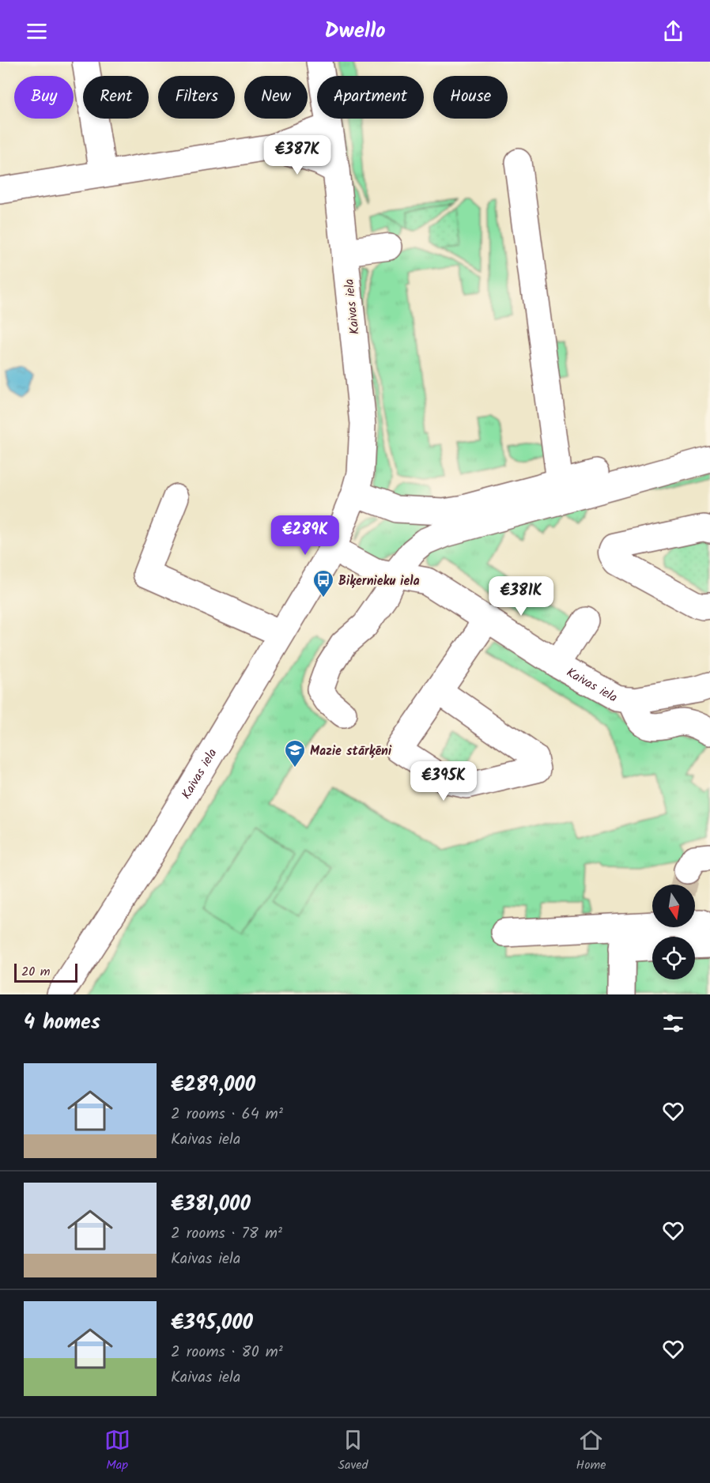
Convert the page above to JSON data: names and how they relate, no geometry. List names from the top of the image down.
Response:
{
  "streets": {
    "street": ["Kaivas iela"]
  },
  "places": {
    "bus stop": ["Biķernieku iela"],
    "school or university": ["Mazie stārķēni"]
  },
  "scale_bar": "20 m",
  "north": "bottom",
  "page": {
    "header": "Dwello",
    "chip": [
      "Buy",
      "Rent",
      "Filters",
      "New",
      "Apartment",
      "House"
    ],
    "price": [
      "€387K",
      "€289K",
      "€381K",
      "€395K"
    ],
    "scale": "20 m",
    "heading": "4 homes",
    "list": [
      {
        "name": "€289,000",
        "note": "2 rooms · 64 m² · Kaivas iela"
      },
      {
        "name": "€381,000",
        "note": "2 rooms · 78 m² · Kaivas iela"
      },
      {
        "name": "€395,000",
        "note": "2 rooms · 80 m² · Kaivas iela"
      }
    ],
    "tabs": ["Map", "Saved", "Home"]
  }
}
